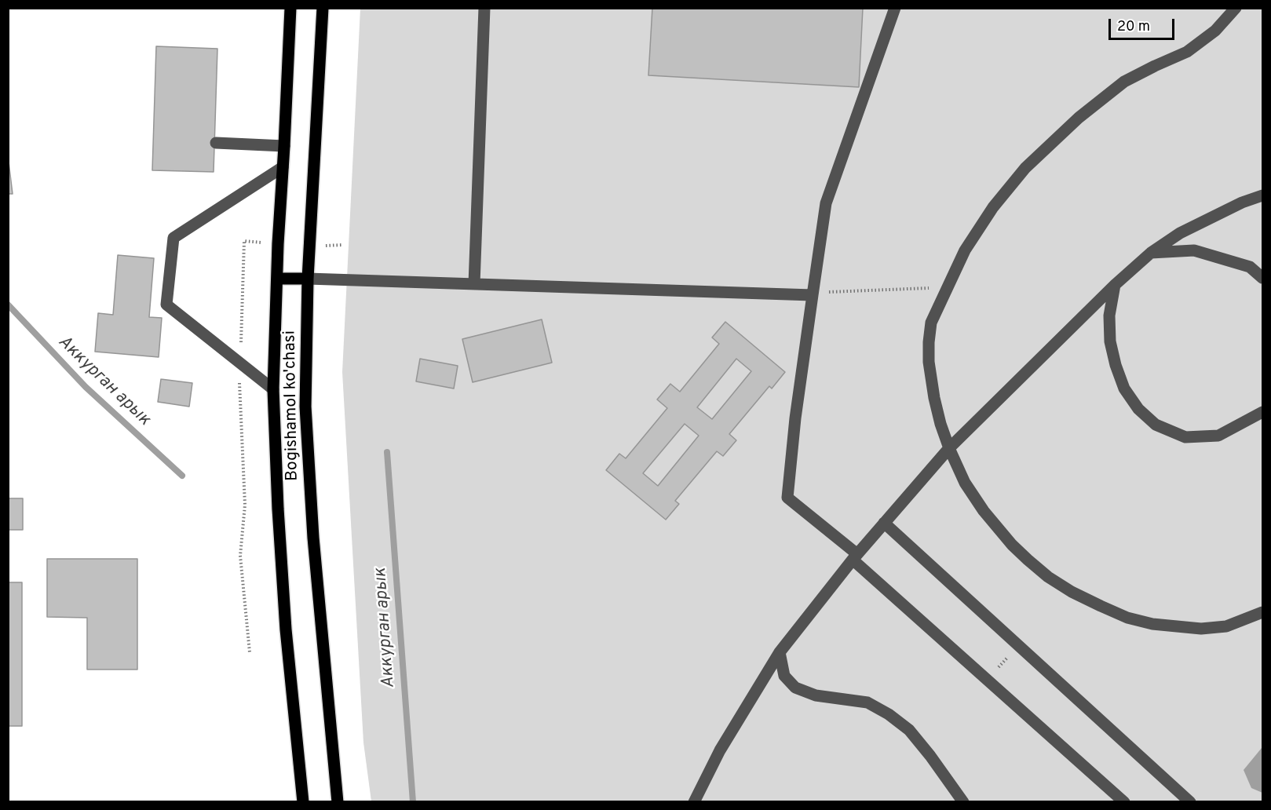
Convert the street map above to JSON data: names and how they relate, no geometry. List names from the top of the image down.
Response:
{
  "streets": {
    "main road": ["Bogishamol ko'chasi"]
  },
  "water": ["Аккурган арык"],
  "scale_bar": "20 m"
}
